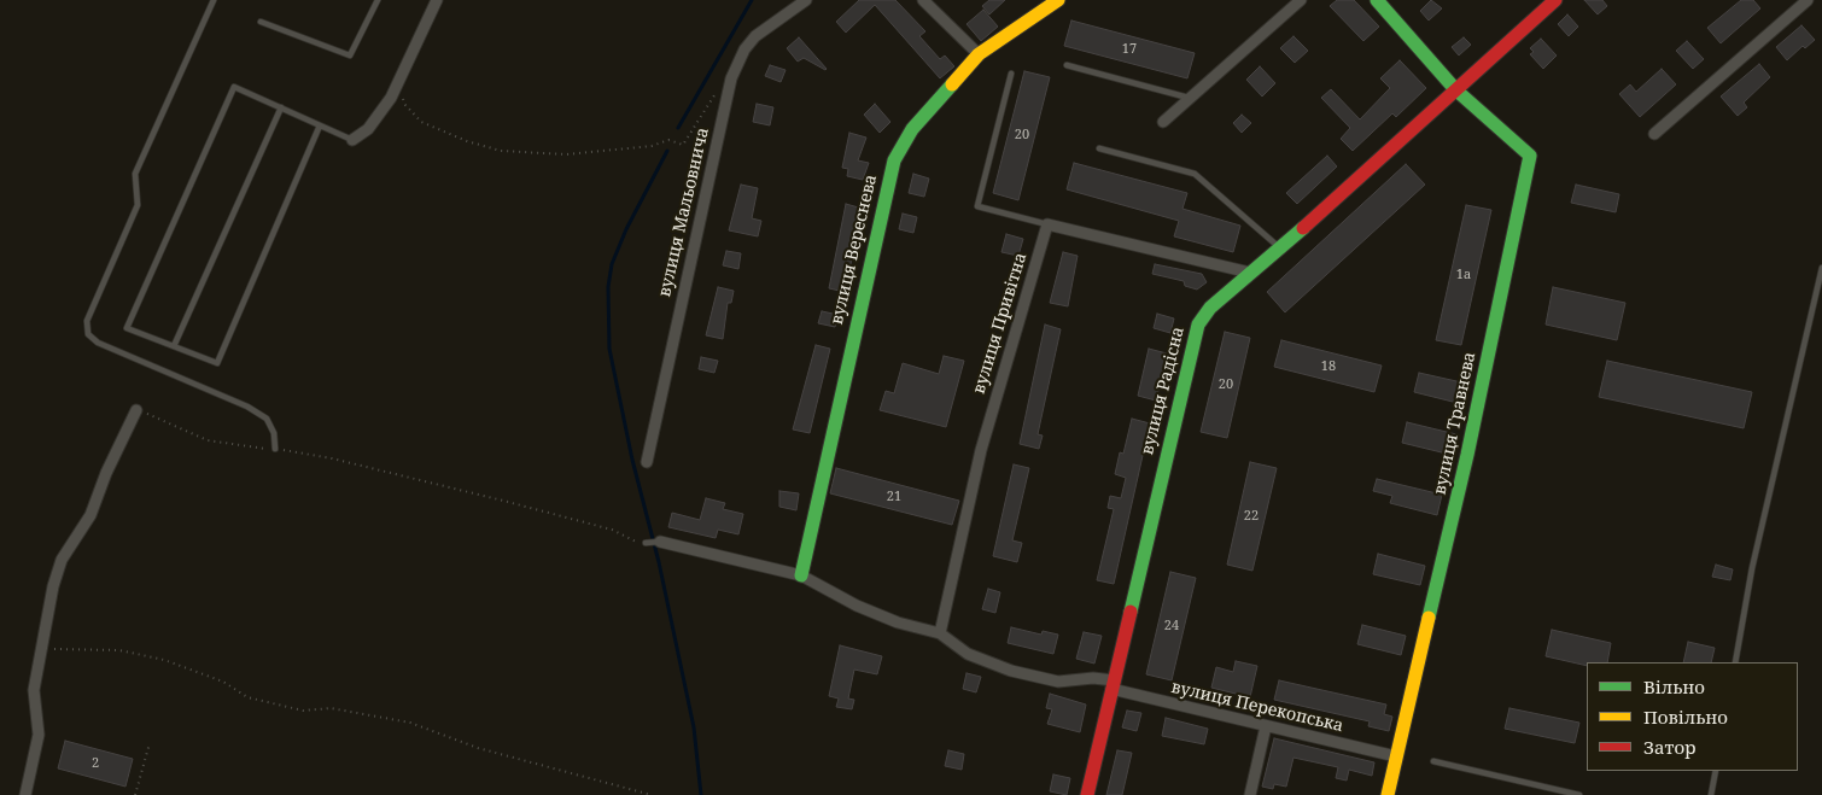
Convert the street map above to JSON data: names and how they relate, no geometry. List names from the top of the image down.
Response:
{
  "streets": {
    "street": [
      "вулиця Мальовнича",
      "вулиця Вереснева",
      "вулиця Привітна",
      "вулиця Радісна",
      "вулиця Травнева",
      "вулиця Перекопська"
    ]
  },
  "crossings": [
    ["вулиця Вереснева", "вулиця Перекопська"],
    ["вулиця Привітна", "вулиця Перекопська"],
    ["вулиця Радісна", "вулиця Травнева"],
    ["вулиця Радісна", "вулиця Перекопська"],
    ["вулиця Травнева", "вулиця Перекопська"]
  ],
  "house_numbers": [
    "17",
    "20",
    "1а",
    "18",
    "20",
    "21",
    "22",
    "24",
    "2"
  ],
  "legend": ["Вільно", "Повільно", "Затор"]
}
